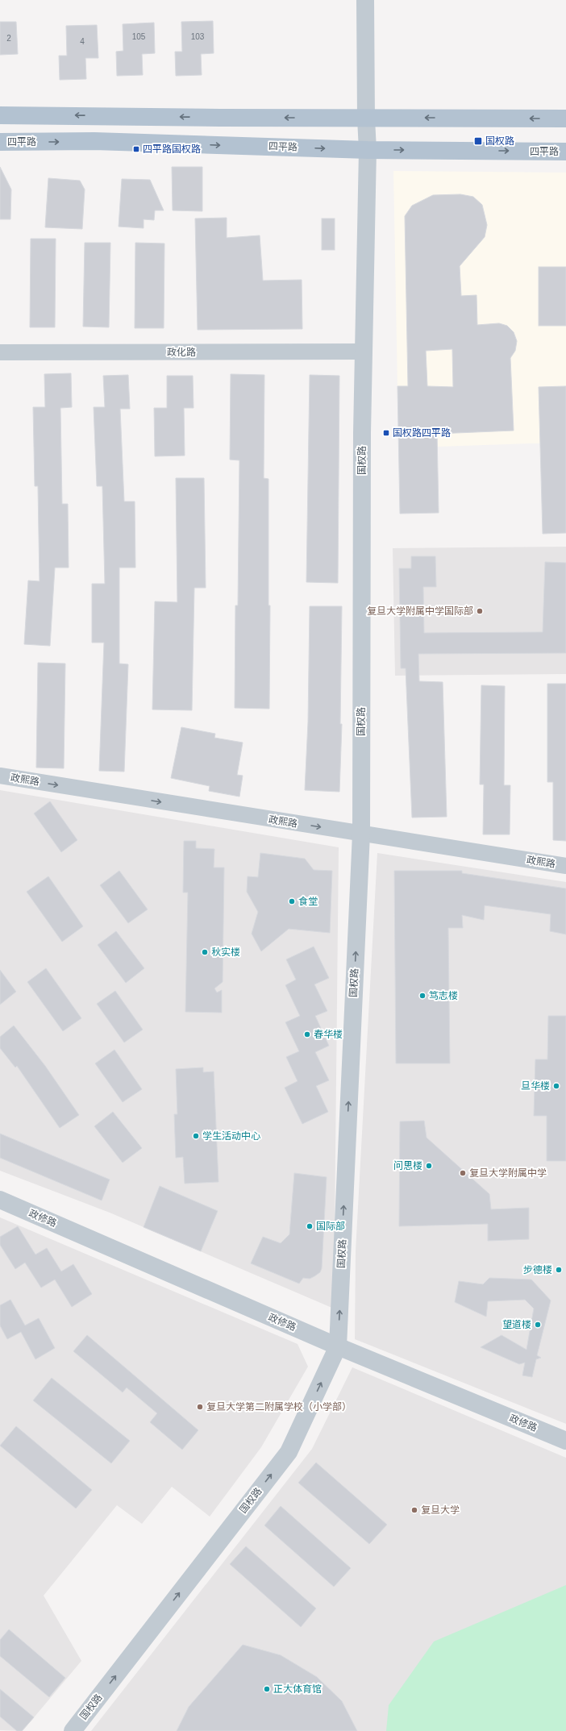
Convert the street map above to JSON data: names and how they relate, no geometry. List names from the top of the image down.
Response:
{
  "streets": {
    "main road": ["四平路"],
    "street": [
      "政化路",
      "国权路",
      "政熙路",
      "政修路"
    ]
  },
  "crossings": [
    ["四平路", "国权路"],
    ["政化路", "国权路"],
    ["国权路", "政熙路"],
    ["国权路", "政修路"]
  ],
  "one_way": ["国权路", "政熙路"],
  "places": {
    "transit": ["国权路", "四平路国权路", "国权路四平路"],
    "other": [
      "复旦大学附属中学国际部",
      "食堂",
      "秋实楼",
      "笃志楼",
      "春华楼",
      "旦华楼",
      "学生活动中心",
      "问思楼",
      "复旦大学附属中学",
      "国际部",
      "步德楼",
      "望道楼",
      "复旦大学第二附属学校（小学部）",
      "复旦大学",
      "正大体育馆"
    ]
  },
  "house_numbers": [
    "105",
    "103",
    "2",
    "4"
  ]
}
